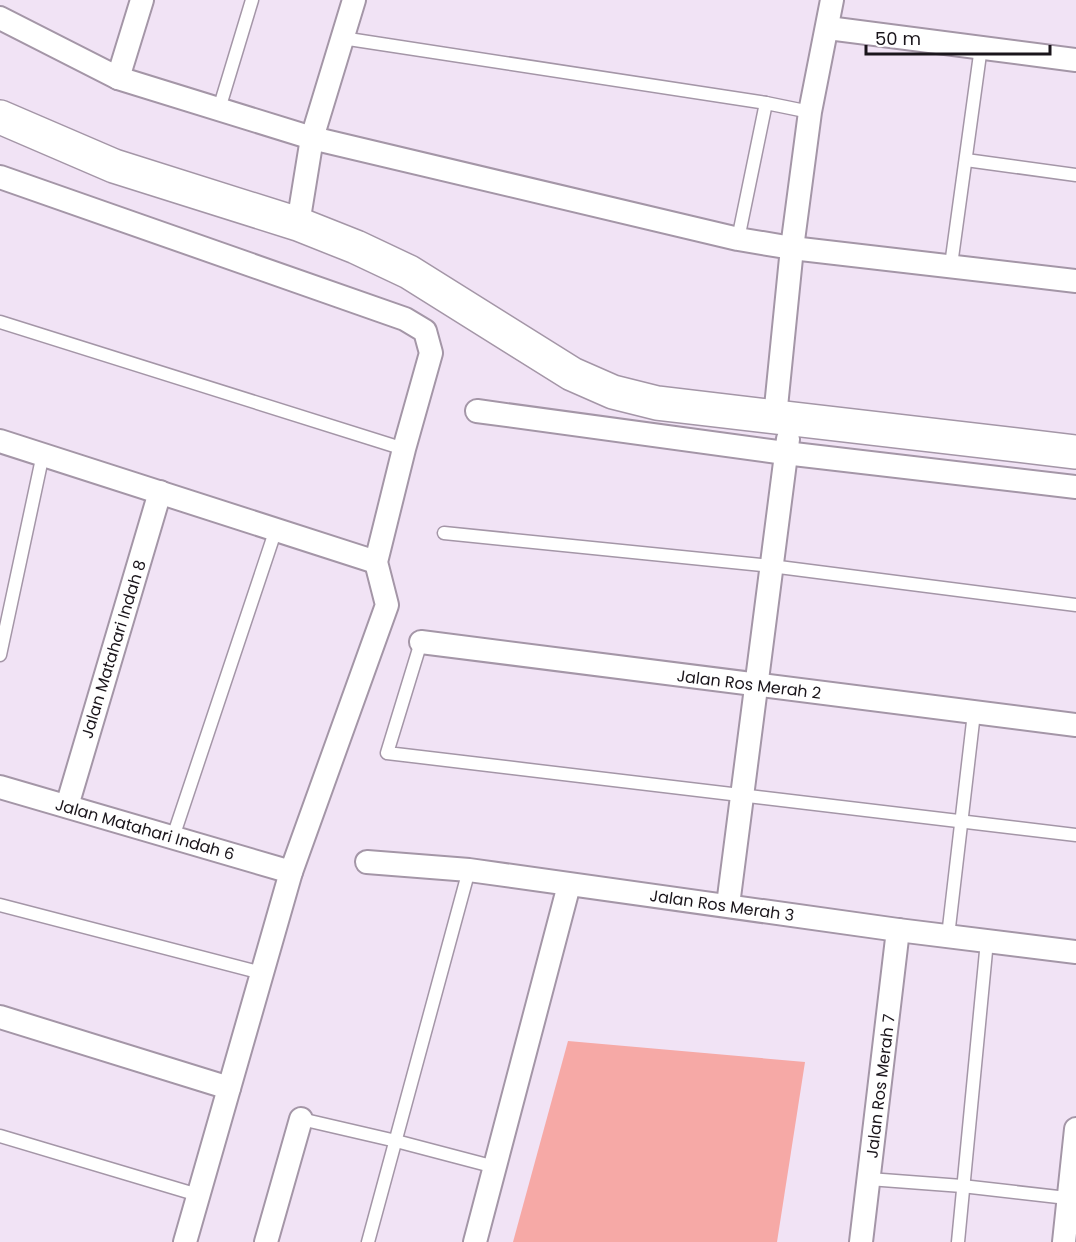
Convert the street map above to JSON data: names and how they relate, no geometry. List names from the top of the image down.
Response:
{
  "streets": {
    "street": [
      "Jalan Matahari Indah 8",
      "Jalan Ros Merah 2",
      "Jalan Matahari Indah 6",
      "Jalan Ros Merah 3",
      "Jalan Ros Merah 7"
    ]
  },
  "crossings": [
    ["Jalan Matahari Indah 8", "Jalan Matahari Indah 6"],
    ["Jalan Ros Merah 3", "Jalan Ros Merah 7"]
  ],
  "scale_bar": "50 m"
}
